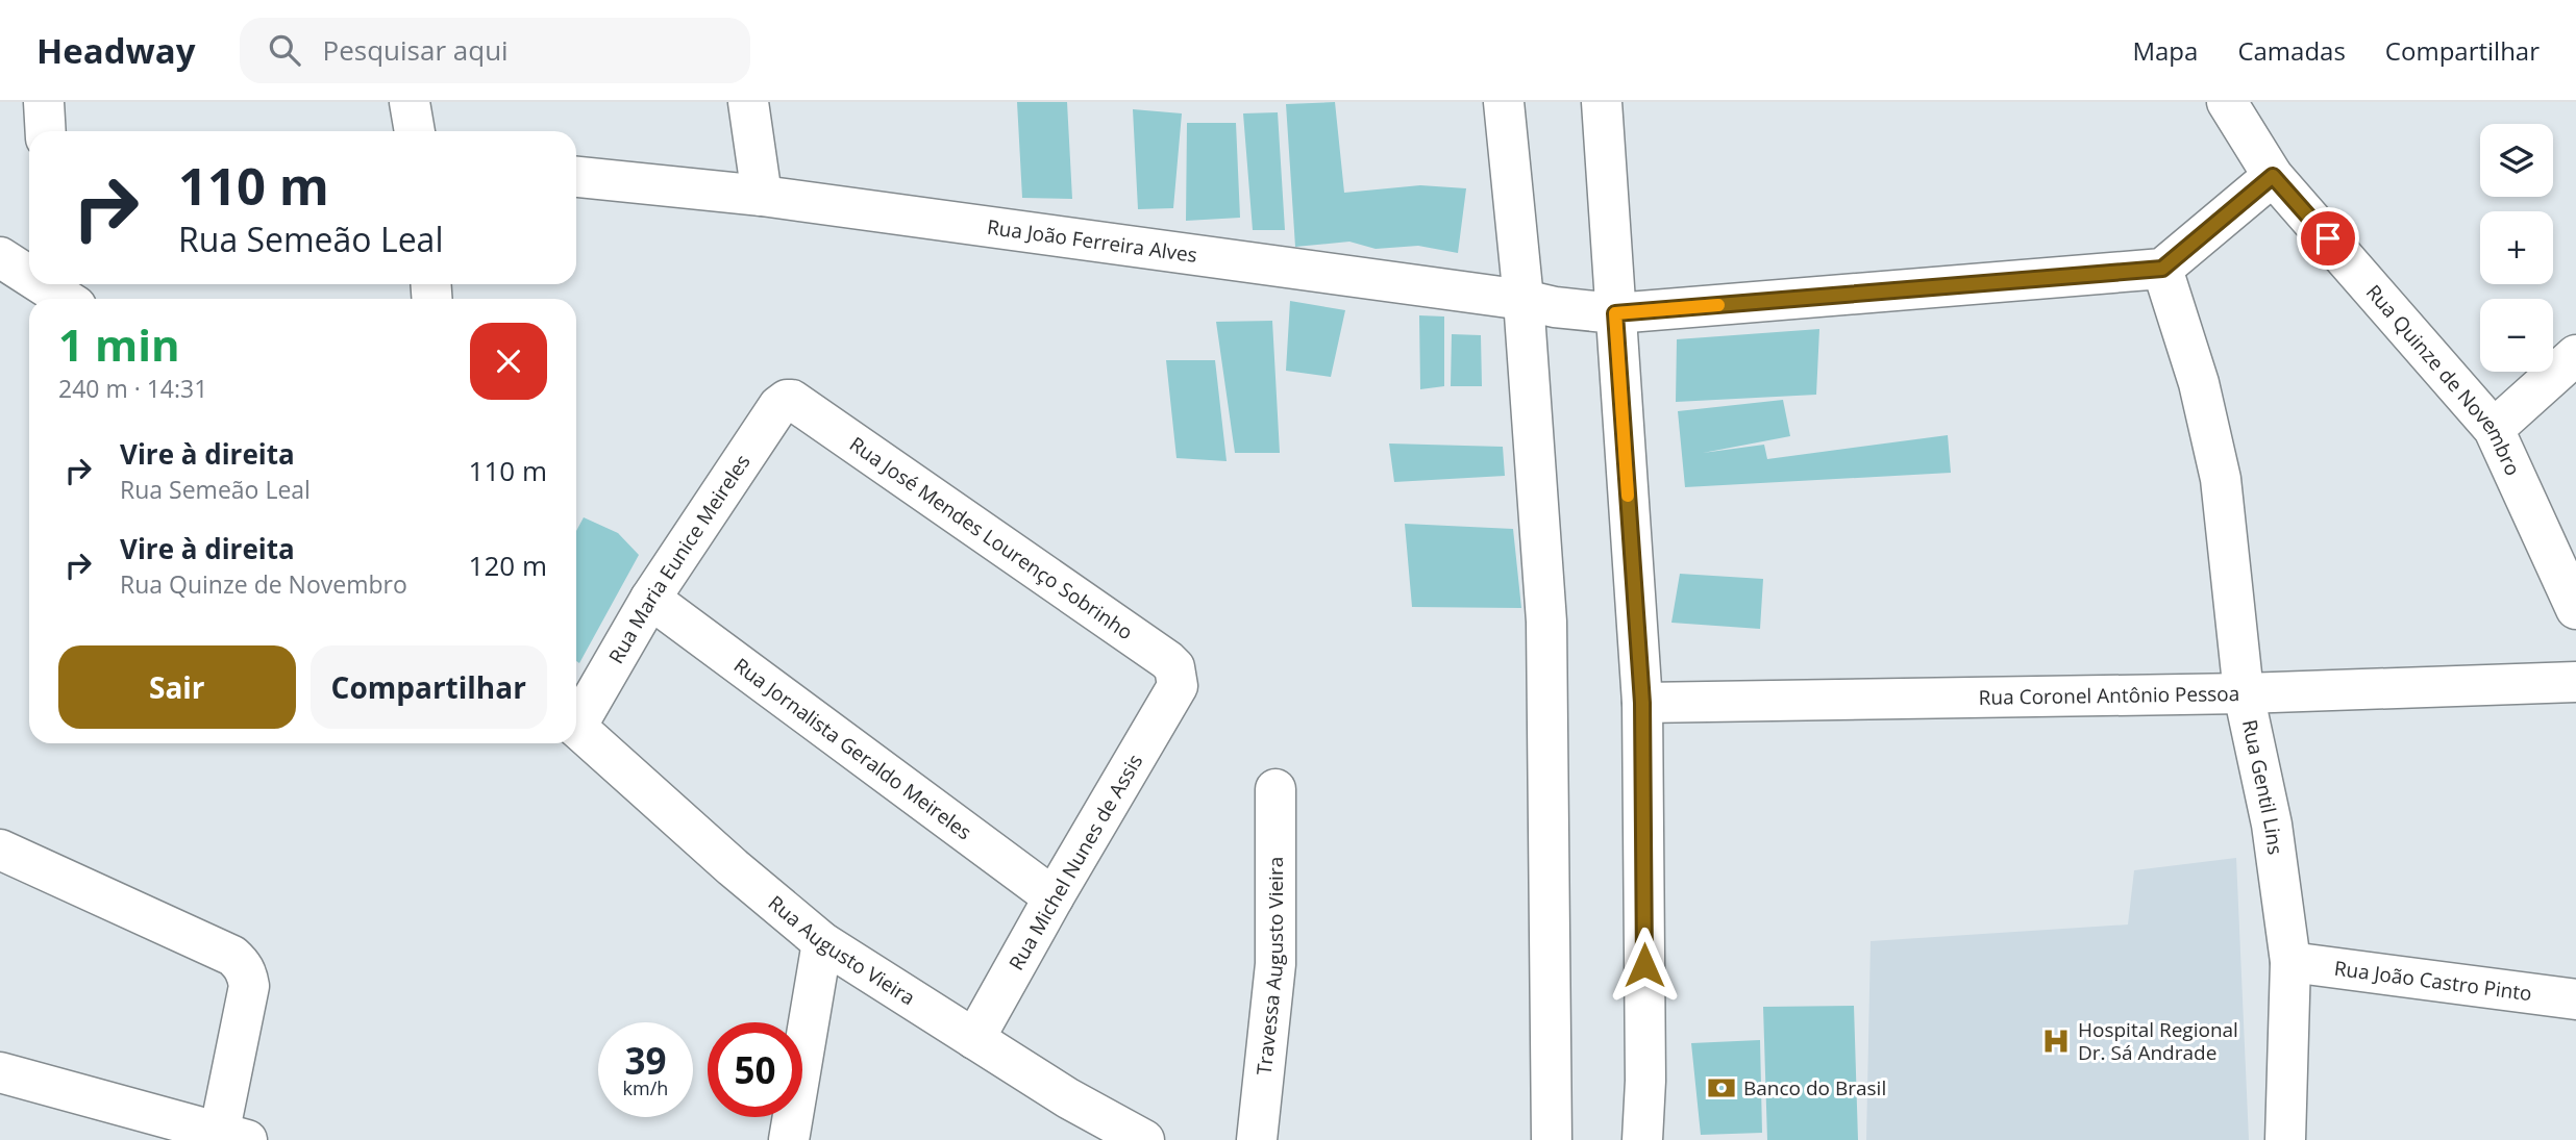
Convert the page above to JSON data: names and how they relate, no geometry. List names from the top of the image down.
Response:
{
  "streets": {
    "street": [
      "Rua João Ferreira Alves",
      "Rua Quinze de Novembro",
      "Rua José Mendes Lourenço Sobrinho",
      "Rua Maria Eunice Meireles",
      "Rua Coronel Antônio Pessoa",
      "Rua Jornalista Geraldo Meireles",
      "Rua Gentil Lins",
      "Rua Michel Nunes de Assis",
      "Rua Augusto Vieira",
      "Travessa Augusto Vieira",
      "Rua João Castro Pinto"
    ]
  },
  "crossings": [
    ["Rua João Ferreira Alves", "Rua Gentil Lins"],
    ["Rua José Mendes Lourenço Sobrinho", "Rua Maria Eunice Meireles"],
    ["Rua José Mendes Lourenço Sobrinho", "Rua Michel Nunes de Assis"],
    ["Rua Maria Eunice Meireles", "Rua Jornalista Geraldo Meireles"],
    ["Rua Coronel Antônio Pessoa", "Rua Gentil Lins"],
    ["Rua Jornalista Geraldo Meireles", "Rua Michel Nunes de Assis"],
    ["Rua Gentil Lins", "Rua João Castro Pinto"],
    ["Rua Michel Nunes de Assis", "Rua Augusto Vieira"]
  ],
  "places": {
    "hospital": ["Hospital Regional Dr. Sá Andrade"],
    "bank": ["Banco do Brasil"]
  },
  "page": {
    "header": "Headway",
    "search": "Pesquisar aqui",
    "nav": ["Mapa", "Camadas", "Compartilhar"],
    "map_buttons": ["+", "−"],
    "turn": ["110 m", "Rua Semeão Leal"],
    "heading": ["1 min", "240 m · 14:31"],
    "list": [
      {
        "name": "Vire à direita",
        "note": "Rua Semeão Leal",
        "value": "110 m"
      },
      {
        "name": "Vire à direita",
        "note": "Rua Quinze de Novembro",
        "value": "120 m"
      }
    ],
    "buttons": ["Sair", "Compartilhar"],
    "speed": "39 km/h",
    "limit": "50"
  }
}
